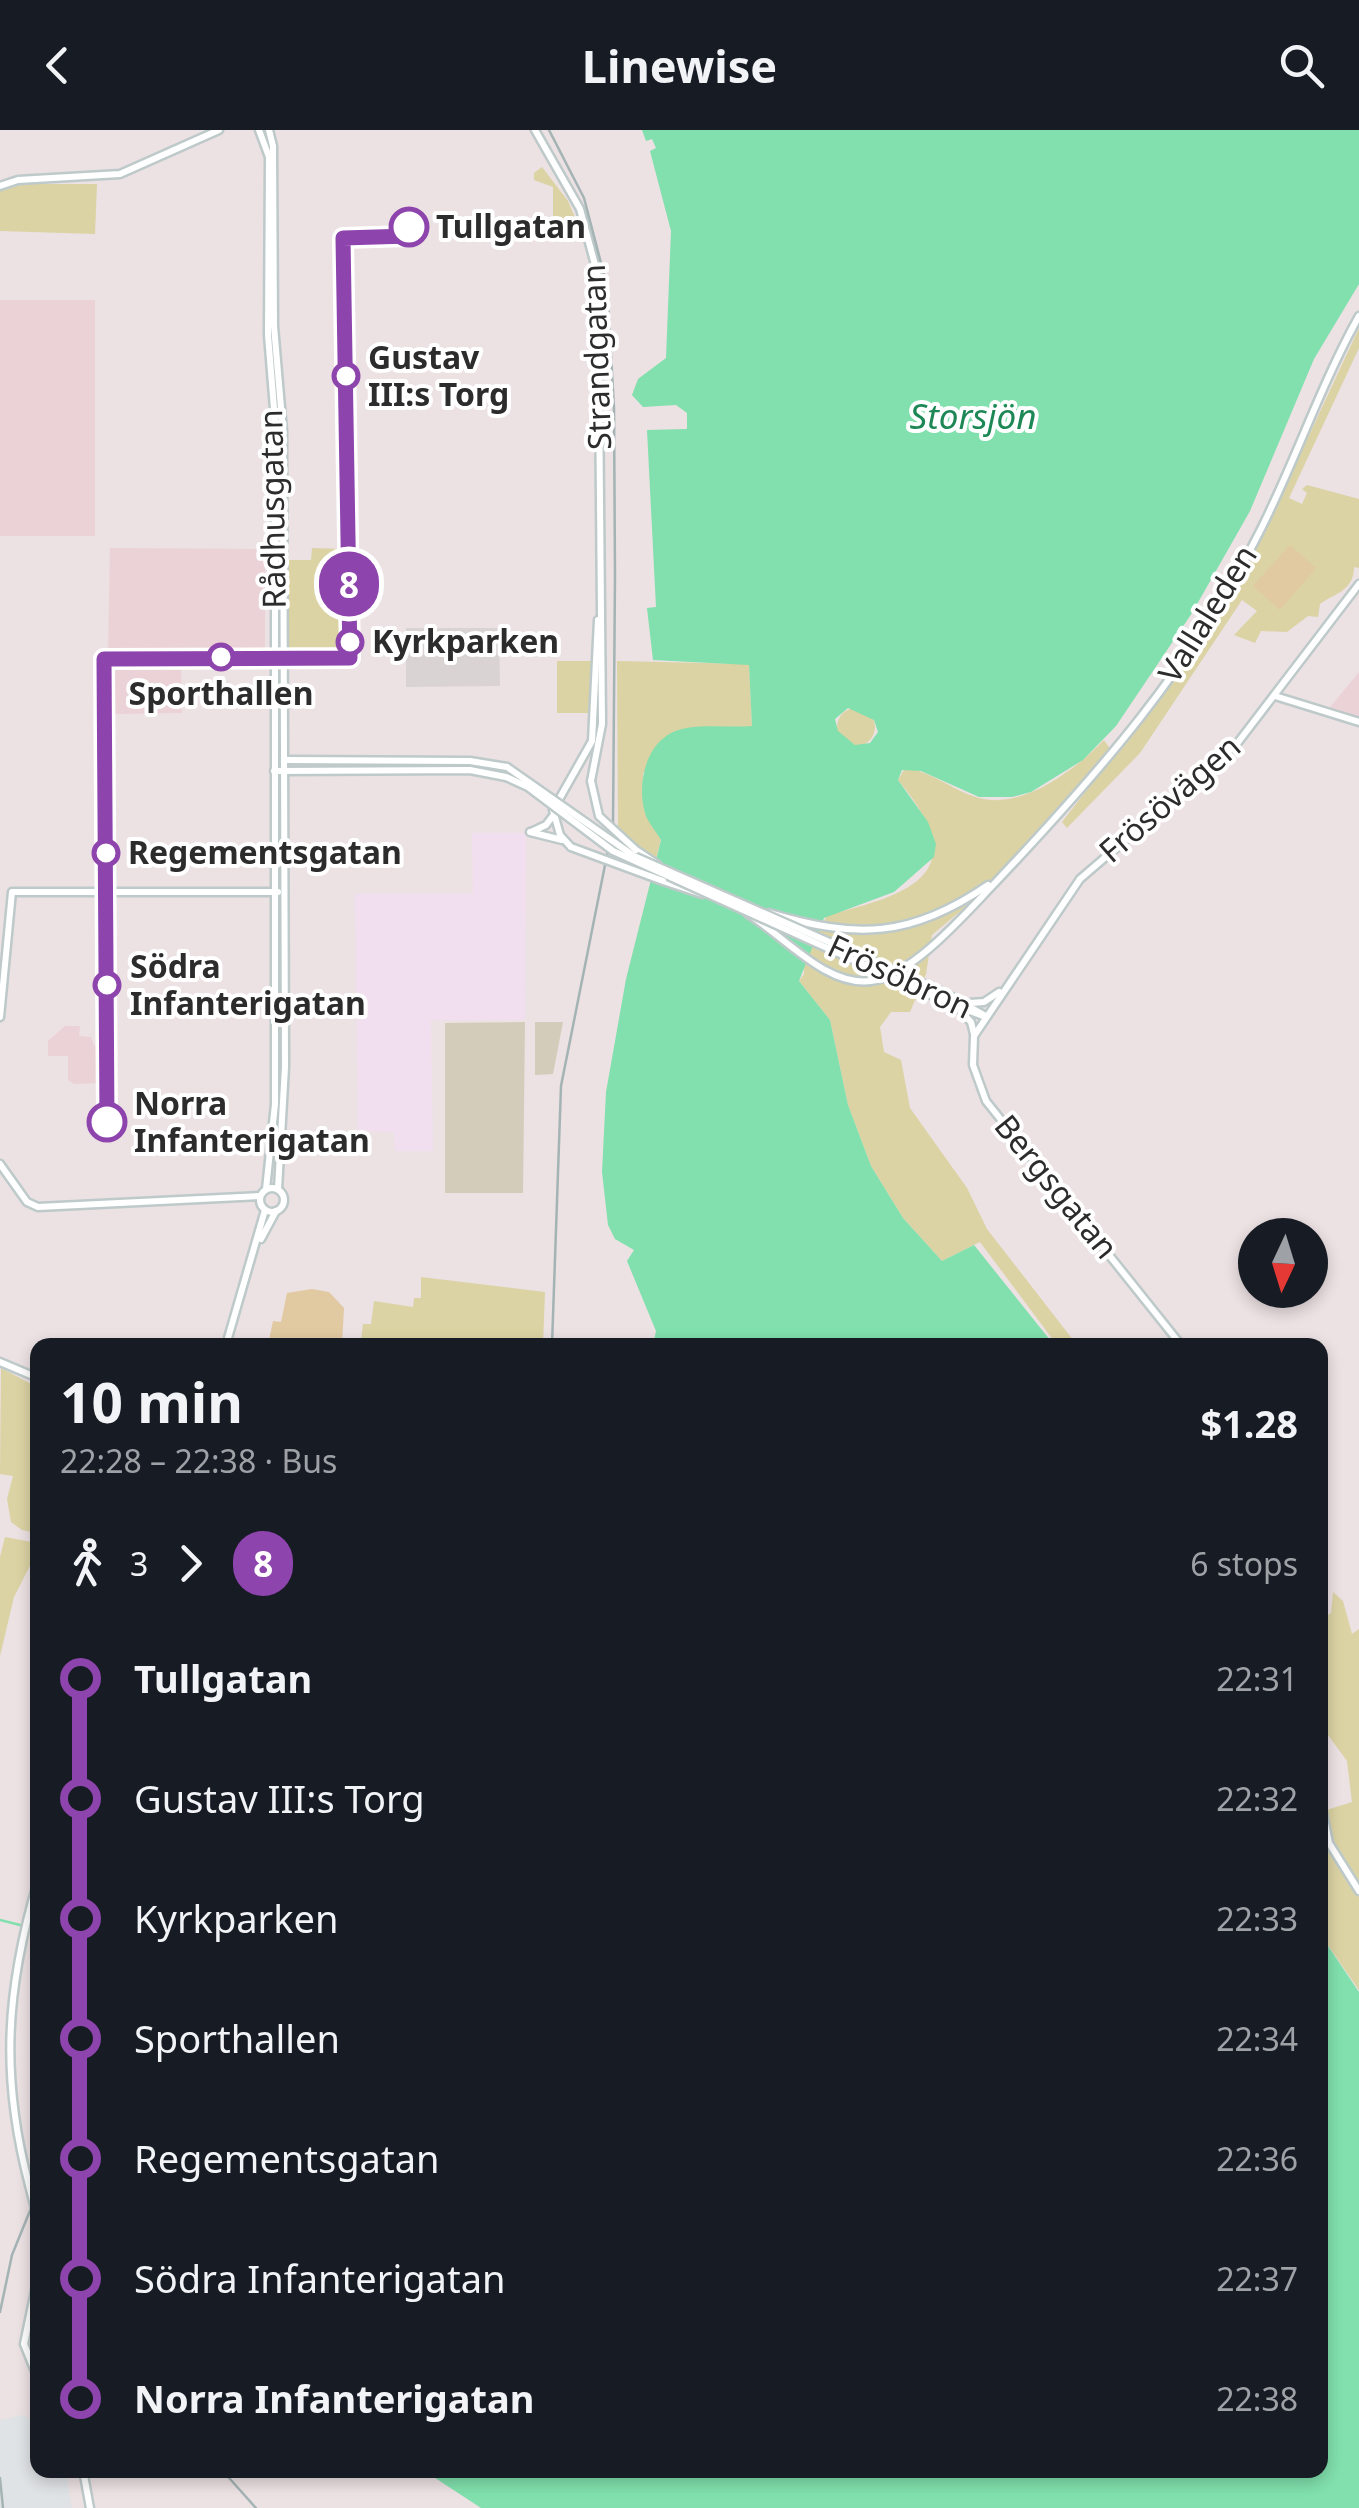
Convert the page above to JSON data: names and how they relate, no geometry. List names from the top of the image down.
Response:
{
  "streets": {
    "main road": [
      "Strandgatan",
      "Rådhusgatan",
      "Vallaleden",
      "Frösövägen",
      "Frösöbron",
      "Bergsgatan"
    ]
  },
  "crossings": [
    ["Strandgatan", "Frösöbron"],
    ["Rådhusgatan", "Frösöbron"],
    ["Vallaleden", "Frösöbron"],
    ["Frösövägen", "Frösöbron"]
  ],
  "water": ["Storsjön"],
  "places": [
    "Tullgatan",
    "Gustav III:s Torg",
    "Kyrkparken",
    "Sporthallen",
    "Regementsgatan",
    "Södra Infanterigatan",
    "Norra Infanterigatan"
  ],
  "lines": ["bus line 8"],
  "north": "bottom",
  "page": {
    "header": "Linewise",
    "on_map": "8",
    "heading": ["10 min", "22:28 – 22:38 · Bus", "$1.28"],
    "legs": ["3", "8", "6 stops"],
    "list": [
      {
        "name": "Tullgatan",
        "value": "22:31"
      },
      {
        "name": "Gustav III:s Torg",
        "value": "22:32"
      },
      {
        "name": "Kyrkparken",
        "value": "22:33"
      },
      {
        "name": "Sporthallen",
        "value": "22:34"
      },
      {
        "name": "Regementsgatan",
        "value": "22:36"
      },
      {
        "name": "Södra Infanterigatan",
        "value": "22:37"
      },
      {
        "name": "Norra Infanterigatan",
        "value": "22:38"
      }
    ]
  }
}
